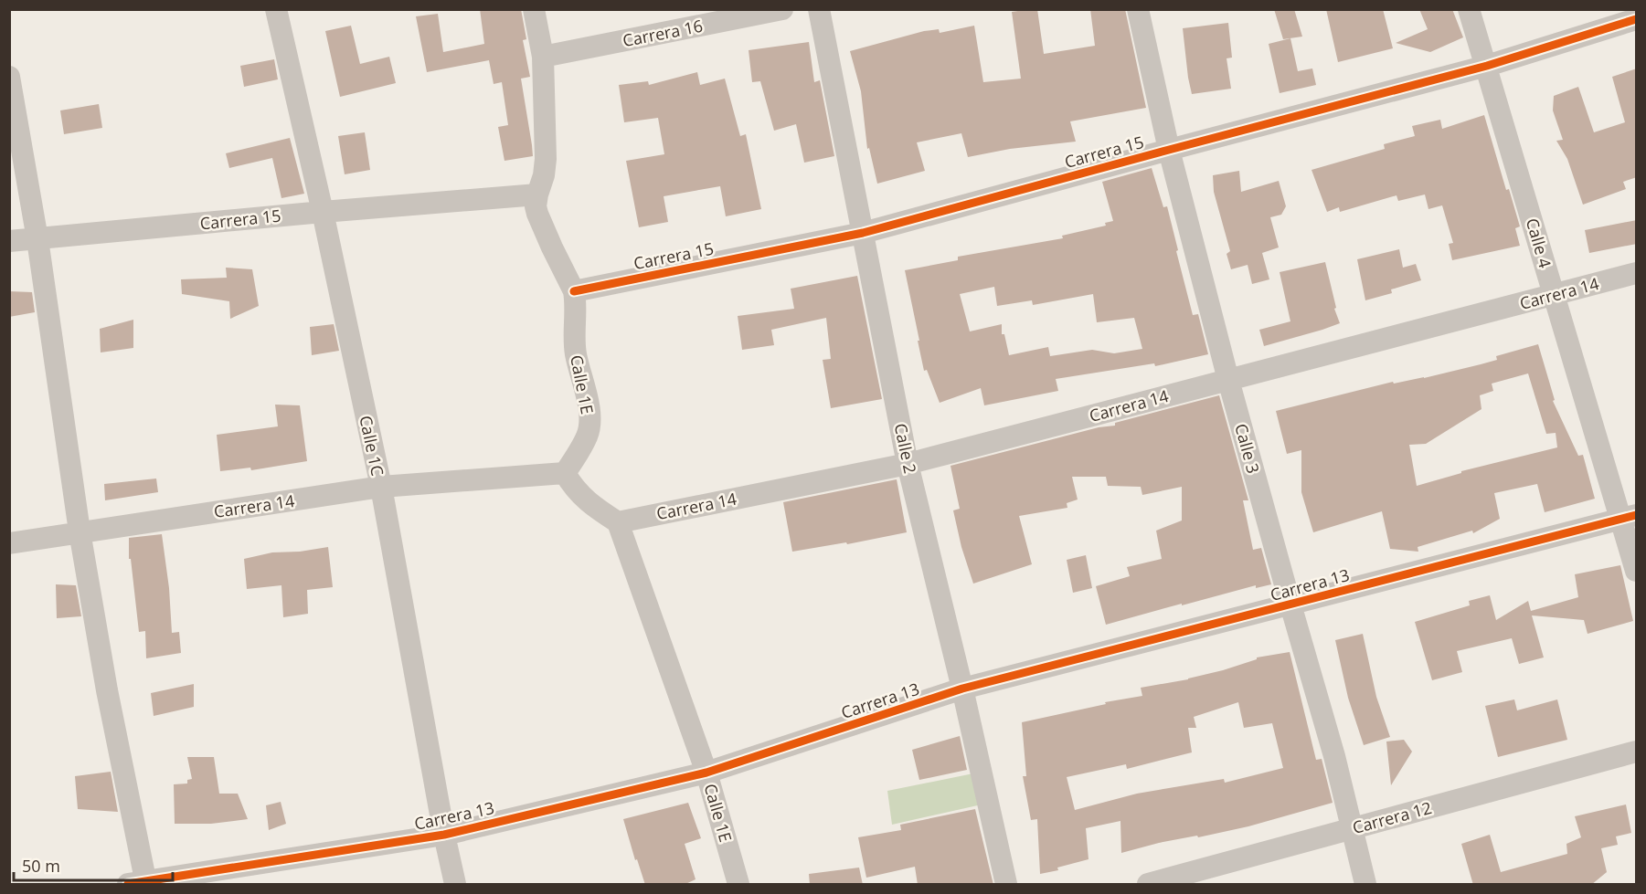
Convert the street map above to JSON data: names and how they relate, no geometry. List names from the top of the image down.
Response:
{
  "streets": {
    "street": [
      "Carrera 16",
      "Carrera 15",
      "Calle 4",
      "Carrera 14",
      "Calle 1E",
      "Calle 1C",
      "Calle 2",
      "Calle 3",
      "Carrera 13",
      "Carrera 12"
    ]
  },
  "crossings": [
    ["Carrera 16", "Calle 1E"],
    ["Carrera 15", "Calle 4"],
    ["Carrera 15", "Calle 1E"],
    ["Carrera 15", "Calle 1C"],
    ["Carrera 15", "Calle 2"],
    ["Carrera 15", "Calle 3"],
    ["Calle 4", "Carrera 14"],
    ["Calle 4", "Carrera 13"],
    ["Carrera 14", "Calle 1E"],
    ["Carrera 14", "Calle 1C"],
    ["Carrera 14", "Calle 2"],
    ["Carrera 14", "Calle 3"],
    ["Calle 1E", "Carrera 13"],
    ["Calle 1C", "Carrera 13"],
    ["Calle 2", "Carrera 13"],
    ["Calle 3", "Carrera 13"],
    ["Calle 3", "Carrera 12"]
  ],
  "scale_bar": "50 m"
}
